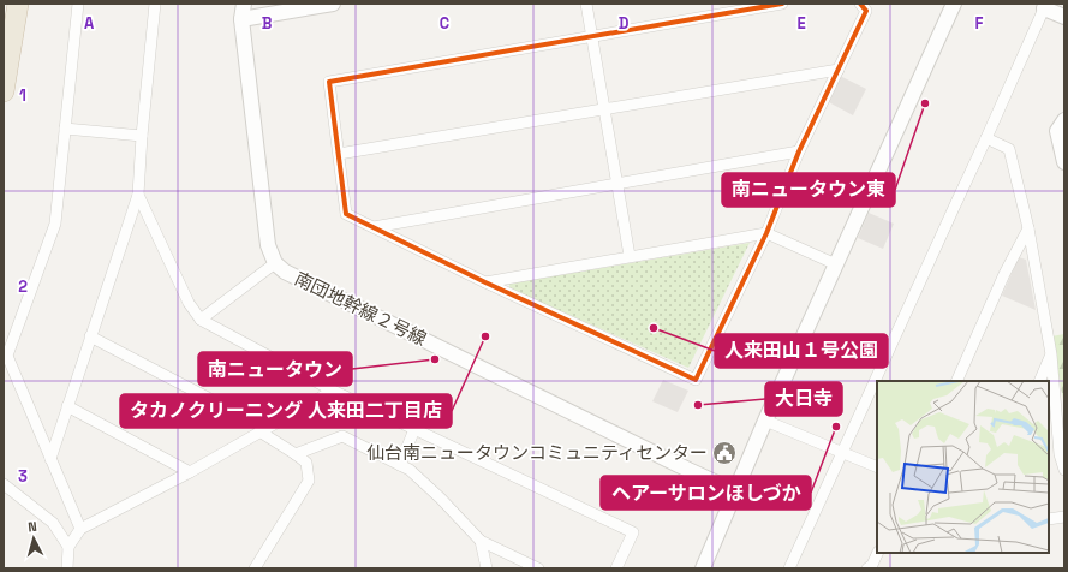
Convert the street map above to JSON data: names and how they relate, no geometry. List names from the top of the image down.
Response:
{
  "streets": {
    "street": ["南団地幹線２号線"]
  },
  "places": {
    "other": [
      "南ニュータウン東",
      "人来田山１号公園",
      "タカノクリーニング 人来田二丁目店",
      "南ニュータウン",
      "大日寺",
      "ヘアーサロンほしづか"
    ],
    "public building": ["仙台南ニュータウンコミュニティセンター"]
  },
  "north": "top",
  "grid": {
    "columns": [
      "A",
      "B",
      "C",
      "D",
      "E",
      "F"
    ],
    "rows": ["1", "2", "3"]
  }
}
